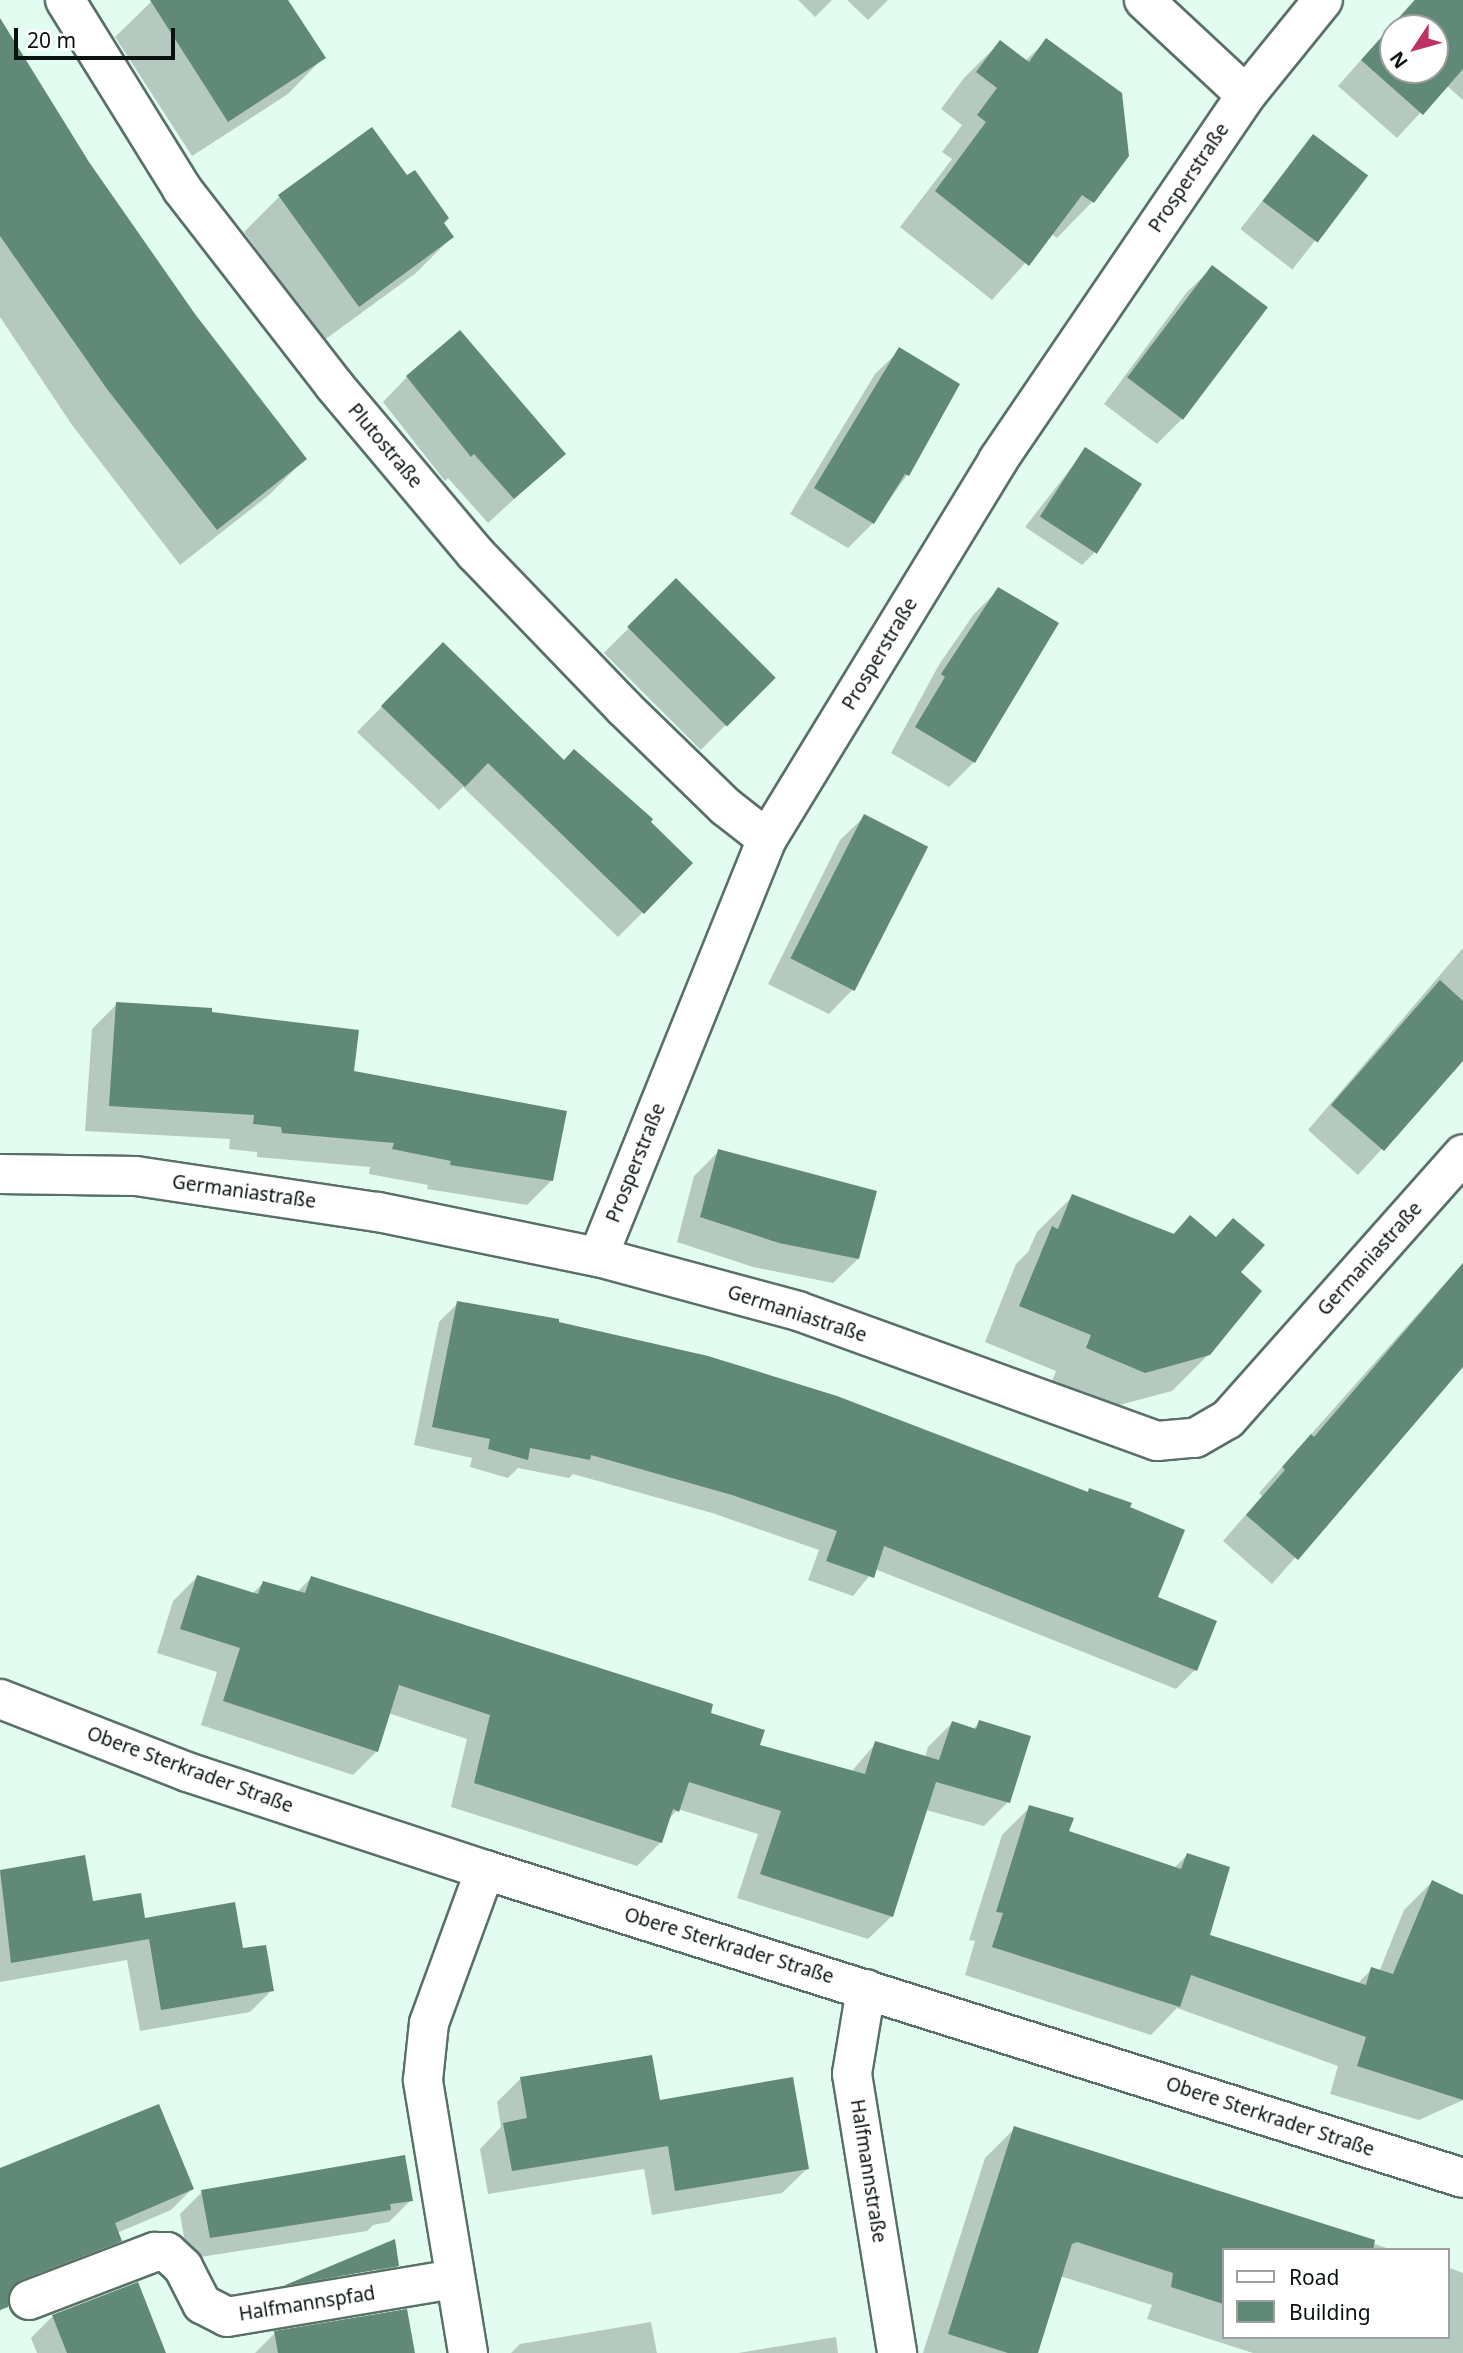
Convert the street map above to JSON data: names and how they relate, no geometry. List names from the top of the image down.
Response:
{
  "streets": {
    "street": [
      "Prosperstraße",
      "Plutostraße",
      "Germaniastraße",
      "Obere Sterkrader Straße",
      "Halfmannstraße",
      "Halfmannspfad"
    ]
  },
  "crossings": [
    ["Prosperstraße", "Plutostraße"],
    ["Prosperstraße", "Germaniastraße"],
    ["Obere Sterkrader Straße", "Halfmannstraße"]
  ],
  "legend": ["Road", "Building"],
  "scale_bar": "20 m",
  "north": "bottom left"
}
